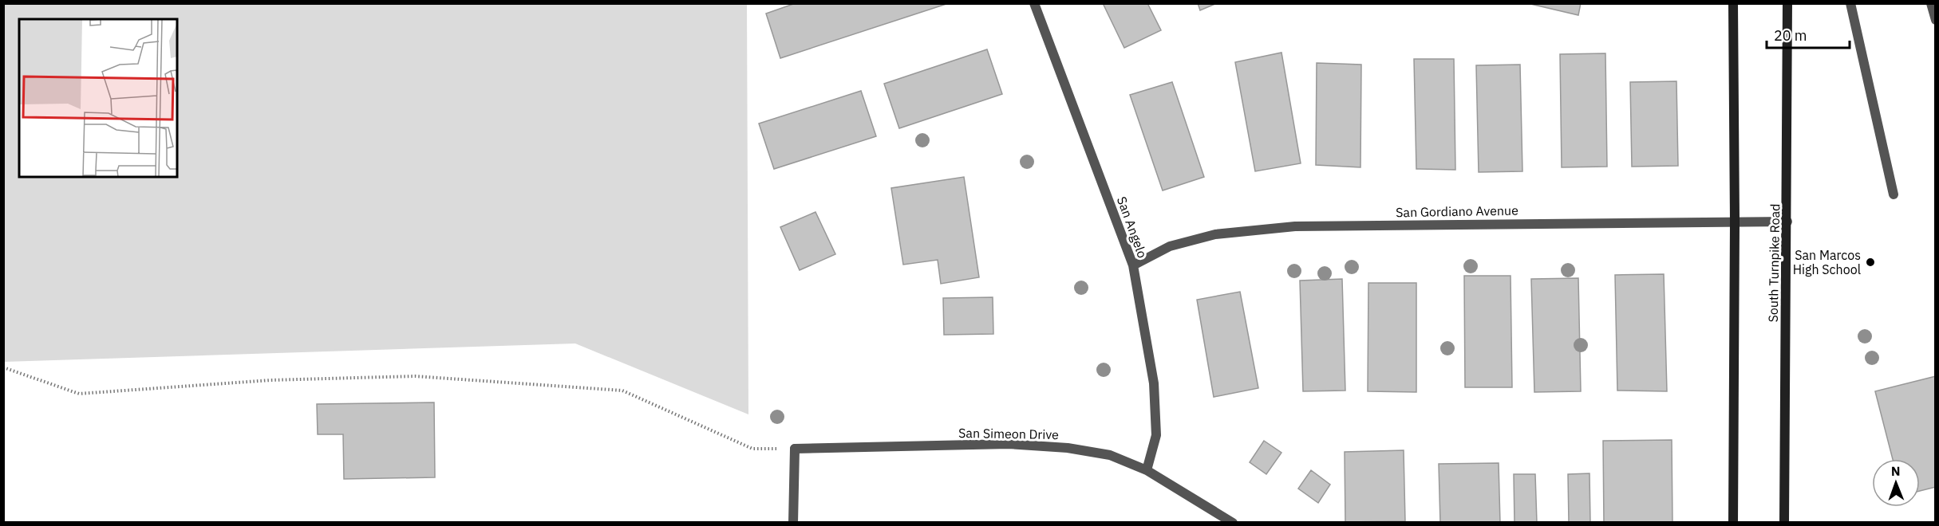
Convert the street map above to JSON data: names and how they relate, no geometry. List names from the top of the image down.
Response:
{
  "streets": {
    "main road": ["South Turnpike Road"],
    "street": ["San Gordiano Avenue", "San Angelo", "San Simeon Drive"]
  },
  "crossings": [
    ["San Gordiano Avenue", "San Angelo"],
    ["San Gordiano Avenue", "South Turnpike Road"],
    ["San Angelo", "San Simeon Drive"]
  ],
  "places": ["San Marcos High School"],
  "scale_bar": "20 m",
  "north": "top"
}
